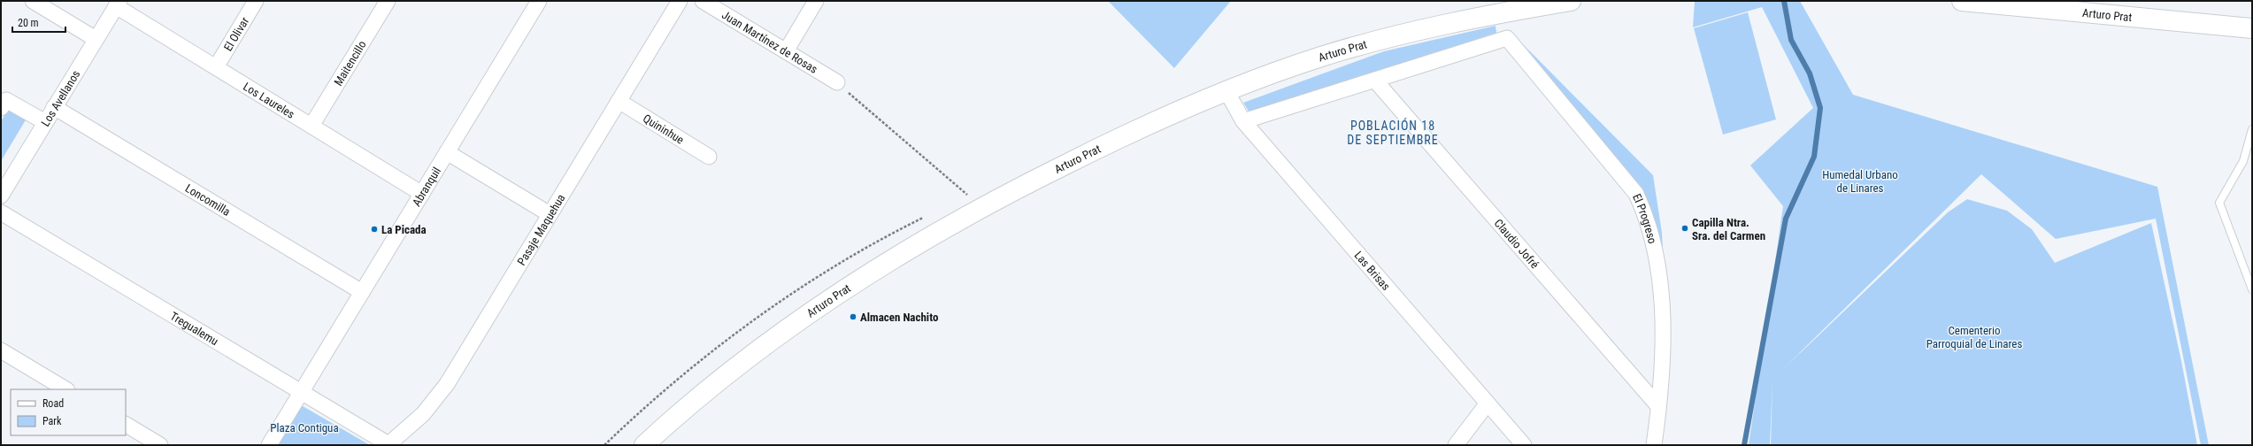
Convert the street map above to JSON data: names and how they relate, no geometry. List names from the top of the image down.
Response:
{
  "streets": {
    "main road": ["Arturo Prat"],
    "street": [
      "El Olivar",
      "Juan Martínez de Rosas",
      "Maitencillo",
      "Los Avellanos",
      "Los Laureles",
      "Quininhue",
      "Abranquil",
      "Loncomilla",
      "El Progreso",
      "Pasaje Maquehua",
      "Claudio Jofré",
      "Las Brisas",
      "Tregualemu"
    ]
  },
  "crossings": [
    ["Arturo Prat", "Las Brisas"],
    ["El Olivar", "Los Laureles"],
    ["Maitencillo", "Los Laureles"],
    ["Los Avellanos", "Los Laureles"],
    ["Los Avellanos", "Loncomilla"],
    ["Los Laureles", "Abranquil"],
    ["Quininhue", "Pasaje Maquehua"],
    ["Abranquil", "Loncomilla"],
    ["Abranquil", "Tregualemu"],
    ["El Progreso", "Claudio Jofré"],
    ["Pasaje Maquehua", "Tregualemu"]
  ],
  "districts": ["POBLACIÓN 18 DE SEPTIEMBRE"],
  "parks": ["Humedal Urbano de Linares", "Cementerio Parroquial de Linares", "Plaza Contigua"],
  "places": ["Capilla Ntra. Sra. del Carmen", "La Picada", "Almacen Nachito"],
  "legend": ["Road", "Park"],
  "scale_bar": "20 m"
}
